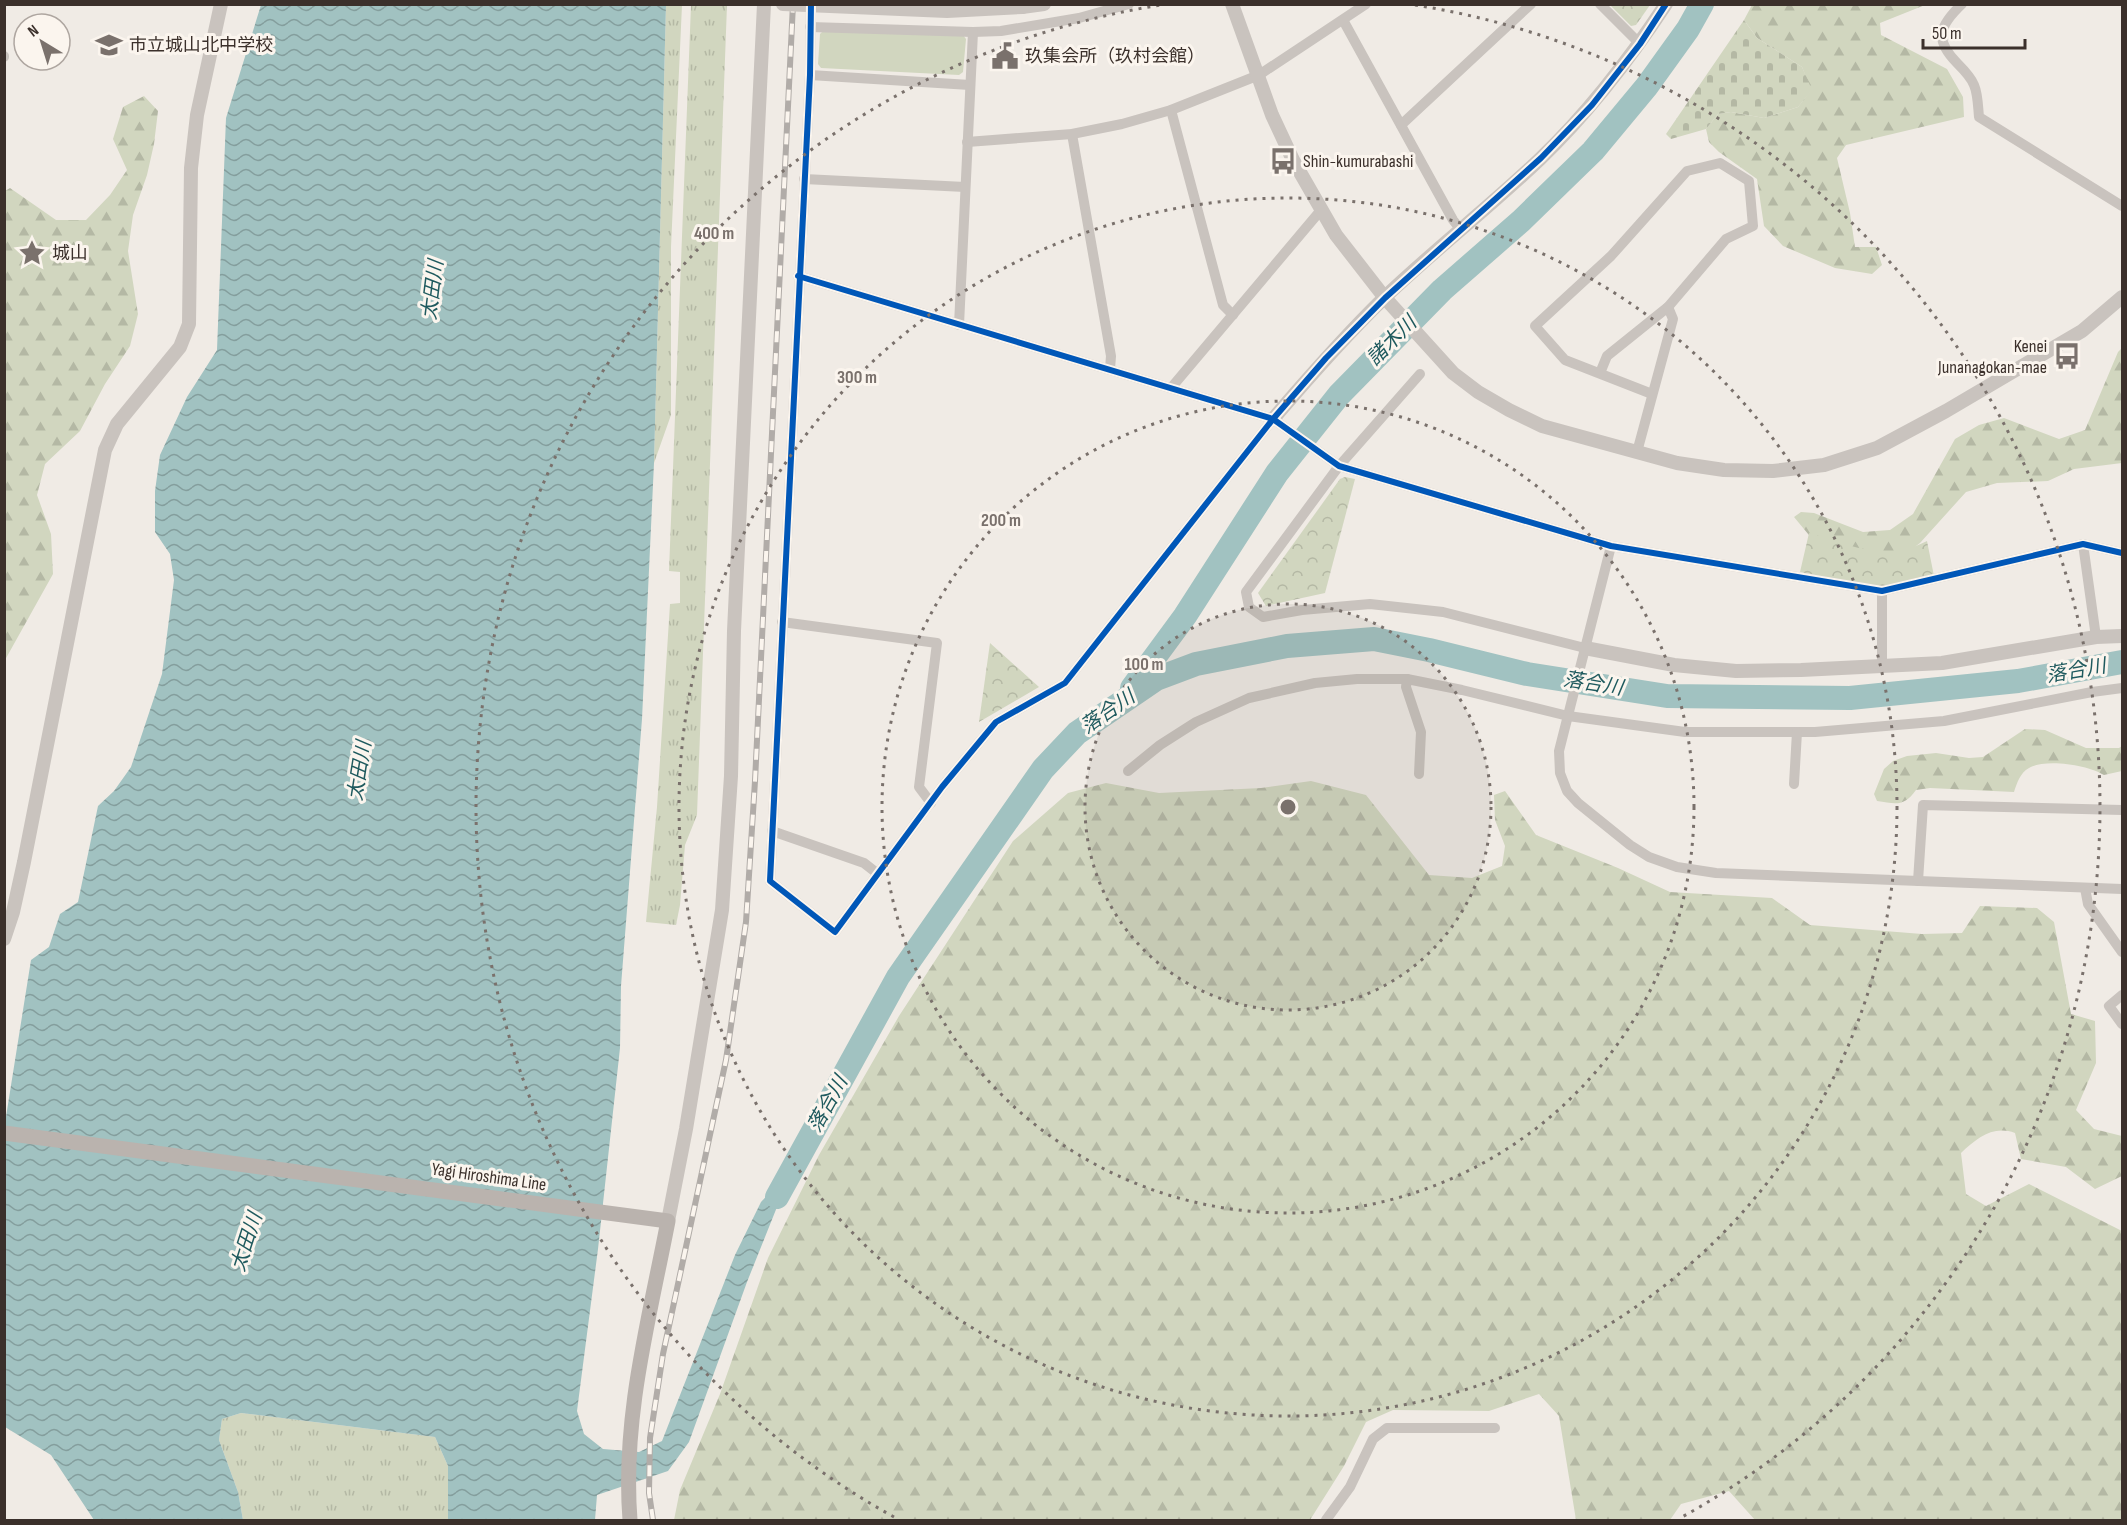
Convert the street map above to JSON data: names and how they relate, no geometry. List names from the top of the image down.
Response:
{
  "streets": {
    "main road": ["Yagi Hiroshima Line"]
  },
  "water": ["太田川", "諸木川", "落合川"],
  "places": {
    "school or university": ["市立城山北中学校"],
    "public building": ["玖集会所（玖村会館）"],
    "bus stop": ["Shin-kumurabashi", "Kenei Junanagokan-mae"],
    "place": ["城山"]
  },
  "scale_bar": "50 m",
  "north": "top left",
  "rings": [
    "400 m",
    "300 m",
    "200 m",
    "100 m"
  ]
}
